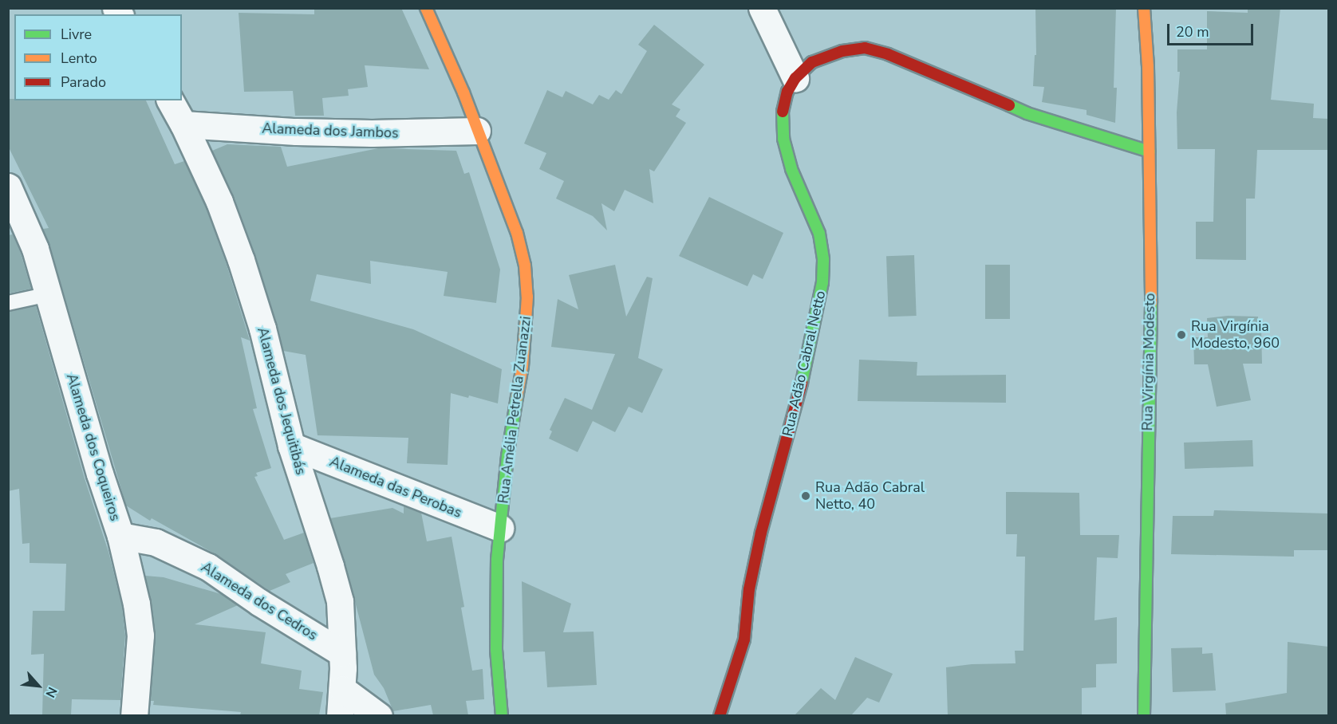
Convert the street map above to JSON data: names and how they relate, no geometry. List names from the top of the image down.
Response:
{
  "streets": {
    "street": [
      "Alameda dos Jambos",
      "Rua Virgínia Modesto",
      "Rua Adão Cabral Netto",
      "Alameda dos Jequitibás",
      "Rua Amélia Petrella Zuanazzi",
      "Alameda dos Coqueiros",
      "Alameda das Perobas",
      "Alameda dos Cedros"
    ]
  },
  "crossings": [
    ["Alameda dos Jambos", "Alameda dos Jequitibás"],
    ["Alameda dos Jambos", "Rua Amélia Petrella Zuanazzi"],
    ["Rua Virgínia Modesto", "Rua Adão Cabral Netto"],
    ["Alameda dos Jequitibás", "Alameda das Perobas"],
    ["Alameda dos Jequitibás", "Alameda dos Cedros"],
    ["Rua Amélia Petrella Zuanazzi", "Alameda das Perobas"],
    ["Alameda dos Coqueiros", "Alameda dos Cedros"]
  ],
  "places": ["Rua Virgínia Modesto, 960", "Rua Adão Cabral Netto, 40"],
  "legend": ["Livre", "Lento", "Parado"],
  "scale_bar": "20 m",
  "north": "bottom right"
}
